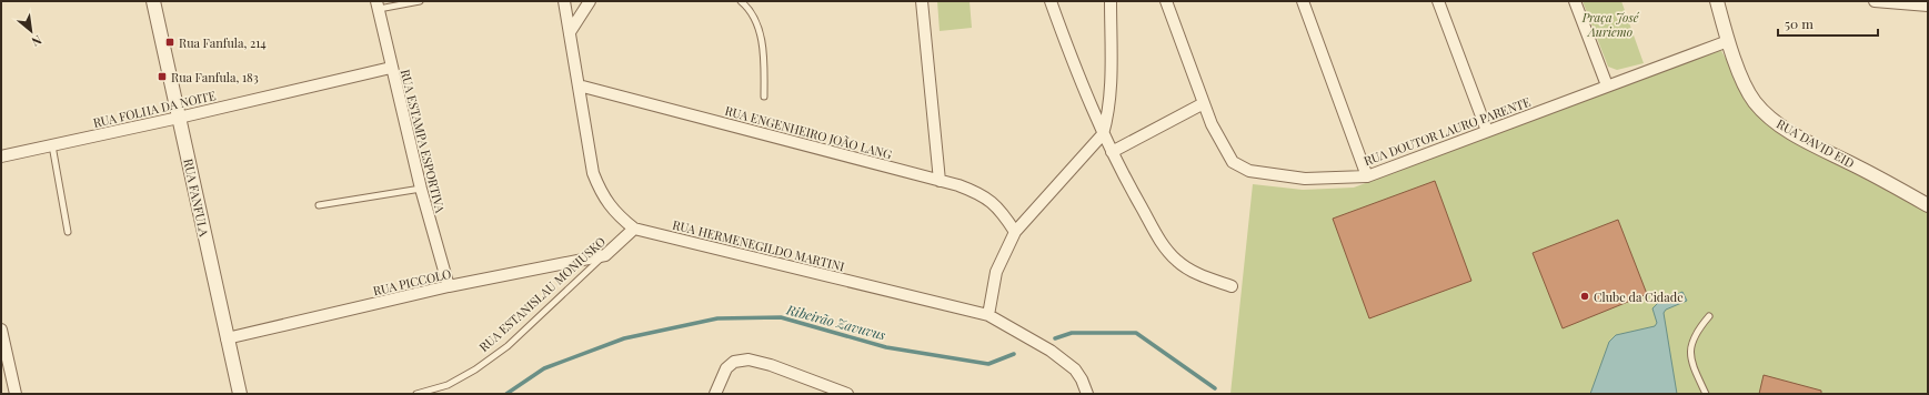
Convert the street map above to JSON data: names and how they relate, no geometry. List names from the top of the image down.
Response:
{
  "streets": {
    "street": [
      "RUA FOLHA DA NOITE",
      "RUA DOUTOR LAURO PARENTE",
      "RUA ENGENHEIRO JOÃO LANG",
      "RUA ESTAMPA ESPORTIVA",
      "RUA DAVID EID",
      "RUA FANFULA",
      "RUA HERMENEGILDO MARTINI",
      "RUA PICCOLO",
      "RUA ESTANISLAU MONIUSKO"
    ]
  },
  "crossings": [
    ["RUA FOLHA DA NOITE", "RUA ESTAMPA ESPORTIVA"],
    ["RUA FOLHA DA NOITE", "RUA FANFULA"],
    ["RUA DOUTOR LAURO PARENTE", "RUA DAVID EID"],
    ["RUA ENGENHEIRO JOÃO LANG", "RUA HERMENEGILDO MARTINI"],
    ["RUA ESTAMPA ESPORTIVA", "RUA PICCOLO"],
    ["RUA FANFULA", "RUA PICCOLO"],
    ["RUA HERMENEGILDO MARTINI", "RUA ESTANISLAU MONIUSKO"],
    ["RUA PICCOLO", "RUA ESTANISLAU MONIUSKO"]
  ],
  "water": ["Ribeirão Zavuvus"],
  "parks": ["Praça José Auriemo"],
  "places": {
    "transit": ["Rua Fanfula, 214", "Rua Fanfula, 183"],
    "other": ["Clube da Cidade"]
  },
  "scale_bar": "50 m",
  "north": "bottom right"
}
